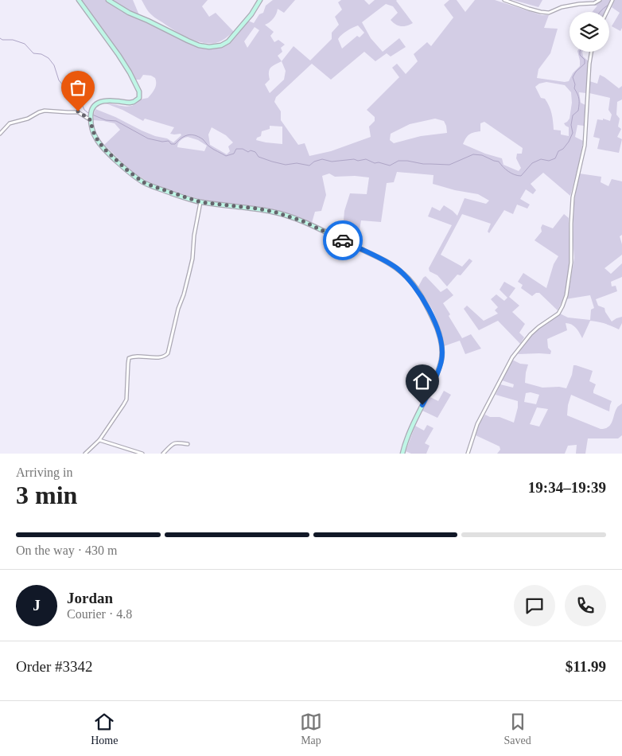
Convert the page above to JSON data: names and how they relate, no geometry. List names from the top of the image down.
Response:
{
  "page": {
    "heading": ["3 min", "Arriving in", "19:34–19:39"],
    "panel": [
      "Jordan",
      "Courier · 4.8",
      "Order #3342",
      "$11.99"
    ],
    "bar": "On the way · 430 m",
    "round": "J",
    "tabs": ["Home", "Map", "Saved"]
  }
}
